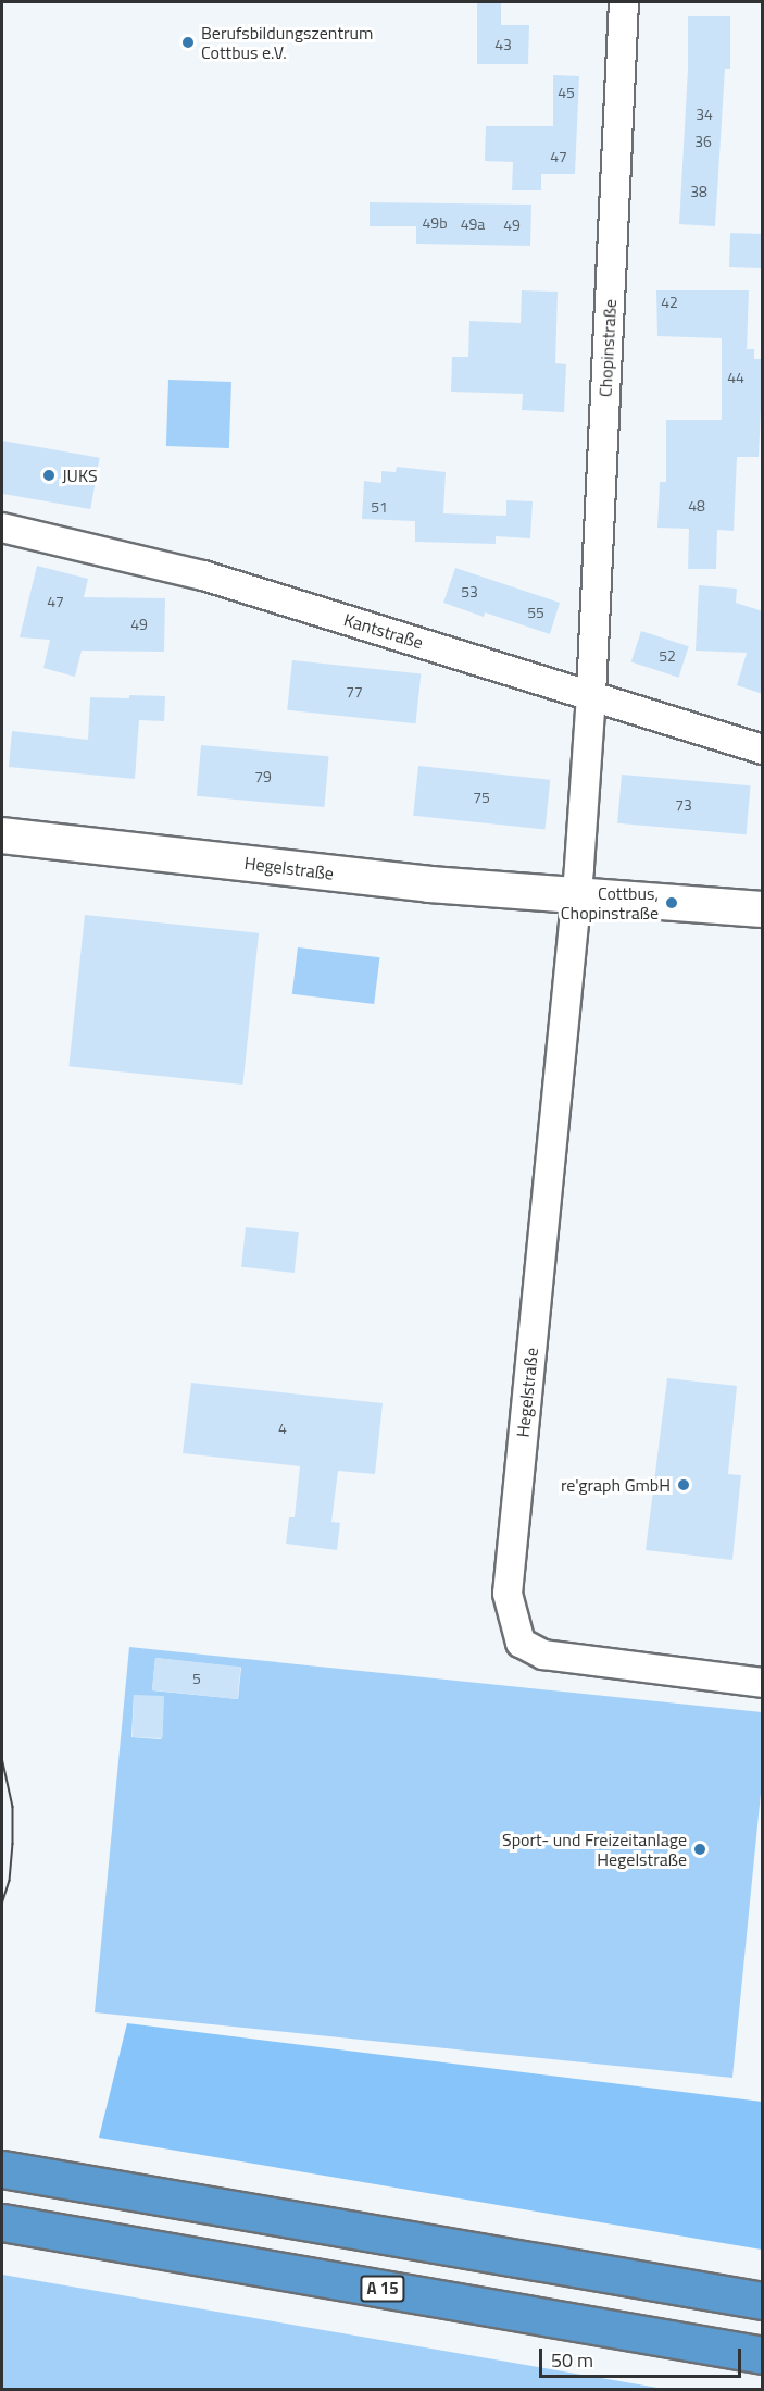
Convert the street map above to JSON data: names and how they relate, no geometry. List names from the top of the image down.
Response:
{
  "streets": {
    "highway": ["A 15"],
    "street": ["Chopinstraße", "Kantstraße", "Hegelstraße"]
  },
  "crossings": [
    ["Chopinstraße", "Kantstraße"],
    ["Chopinstraße", "Hegelstraße"],
    ["Kantstraße", "Hegelstraße"]
  ],
  "places": [
    "Berufsbildungszentrum Cottbus e.V.",
    "JUKS",
    "Cottbus, Chopinstraße",
    "re'graph GmbH",
    "Sport- und Freizeitanlage Hegelstraße"
  ],
  "house_numbers": [
    "43",
    "45",
    "34",
    "36",
    "47",
    "38",
    "49b",
    "49a",
    "49",
    "42",
    "44",
    "48",
    "51",
    "53",
    "47",
    "55",
    "49",
    "52",
    "77",
    "79",
    "75",
    "73",
    "4",
    "5"
  ],
  "scale_bar": "50 m"
}
